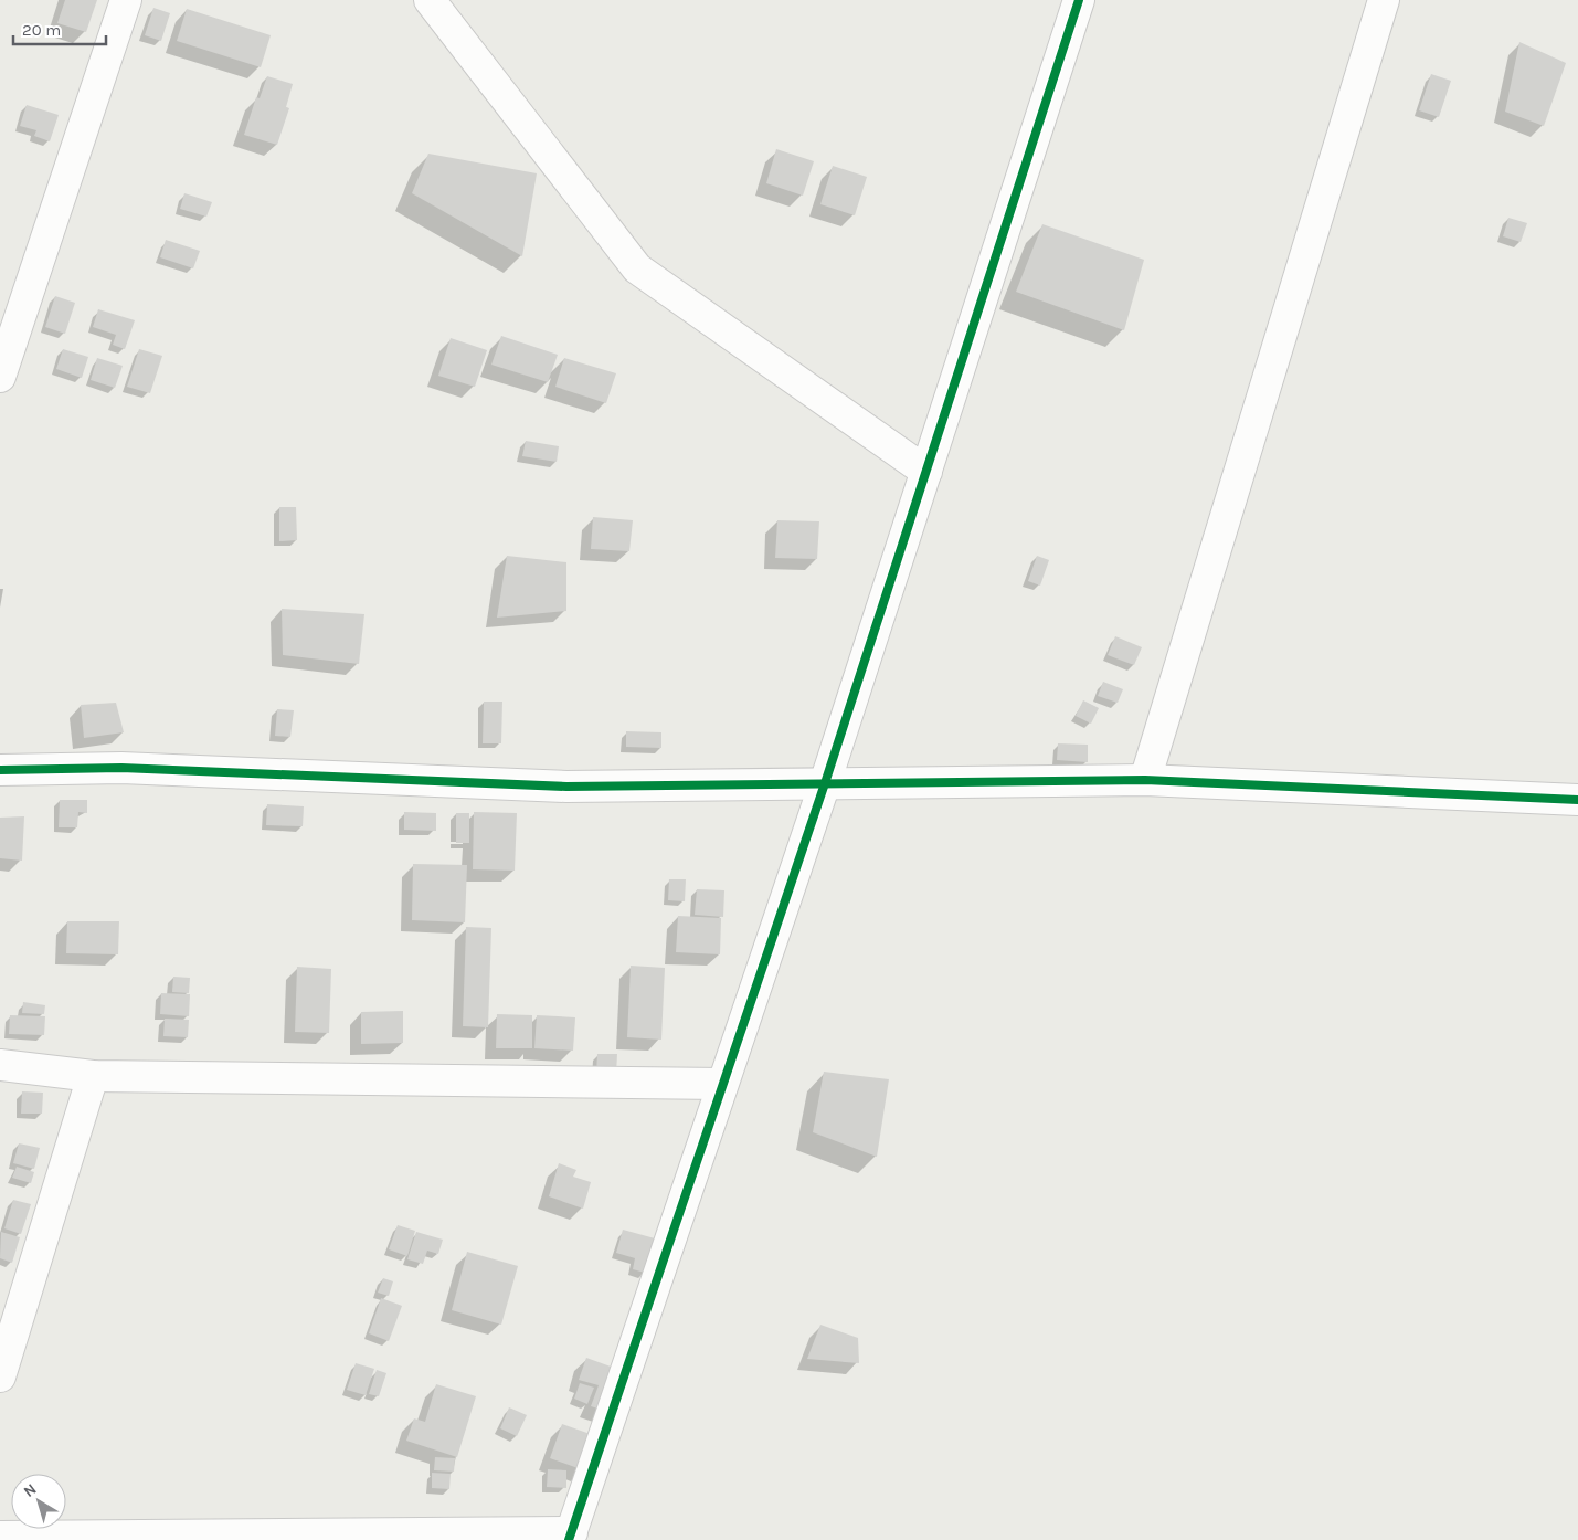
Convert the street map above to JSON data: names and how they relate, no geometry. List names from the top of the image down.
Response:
{
  "scale_bar": "20 m",
  "north": "top left"
}
